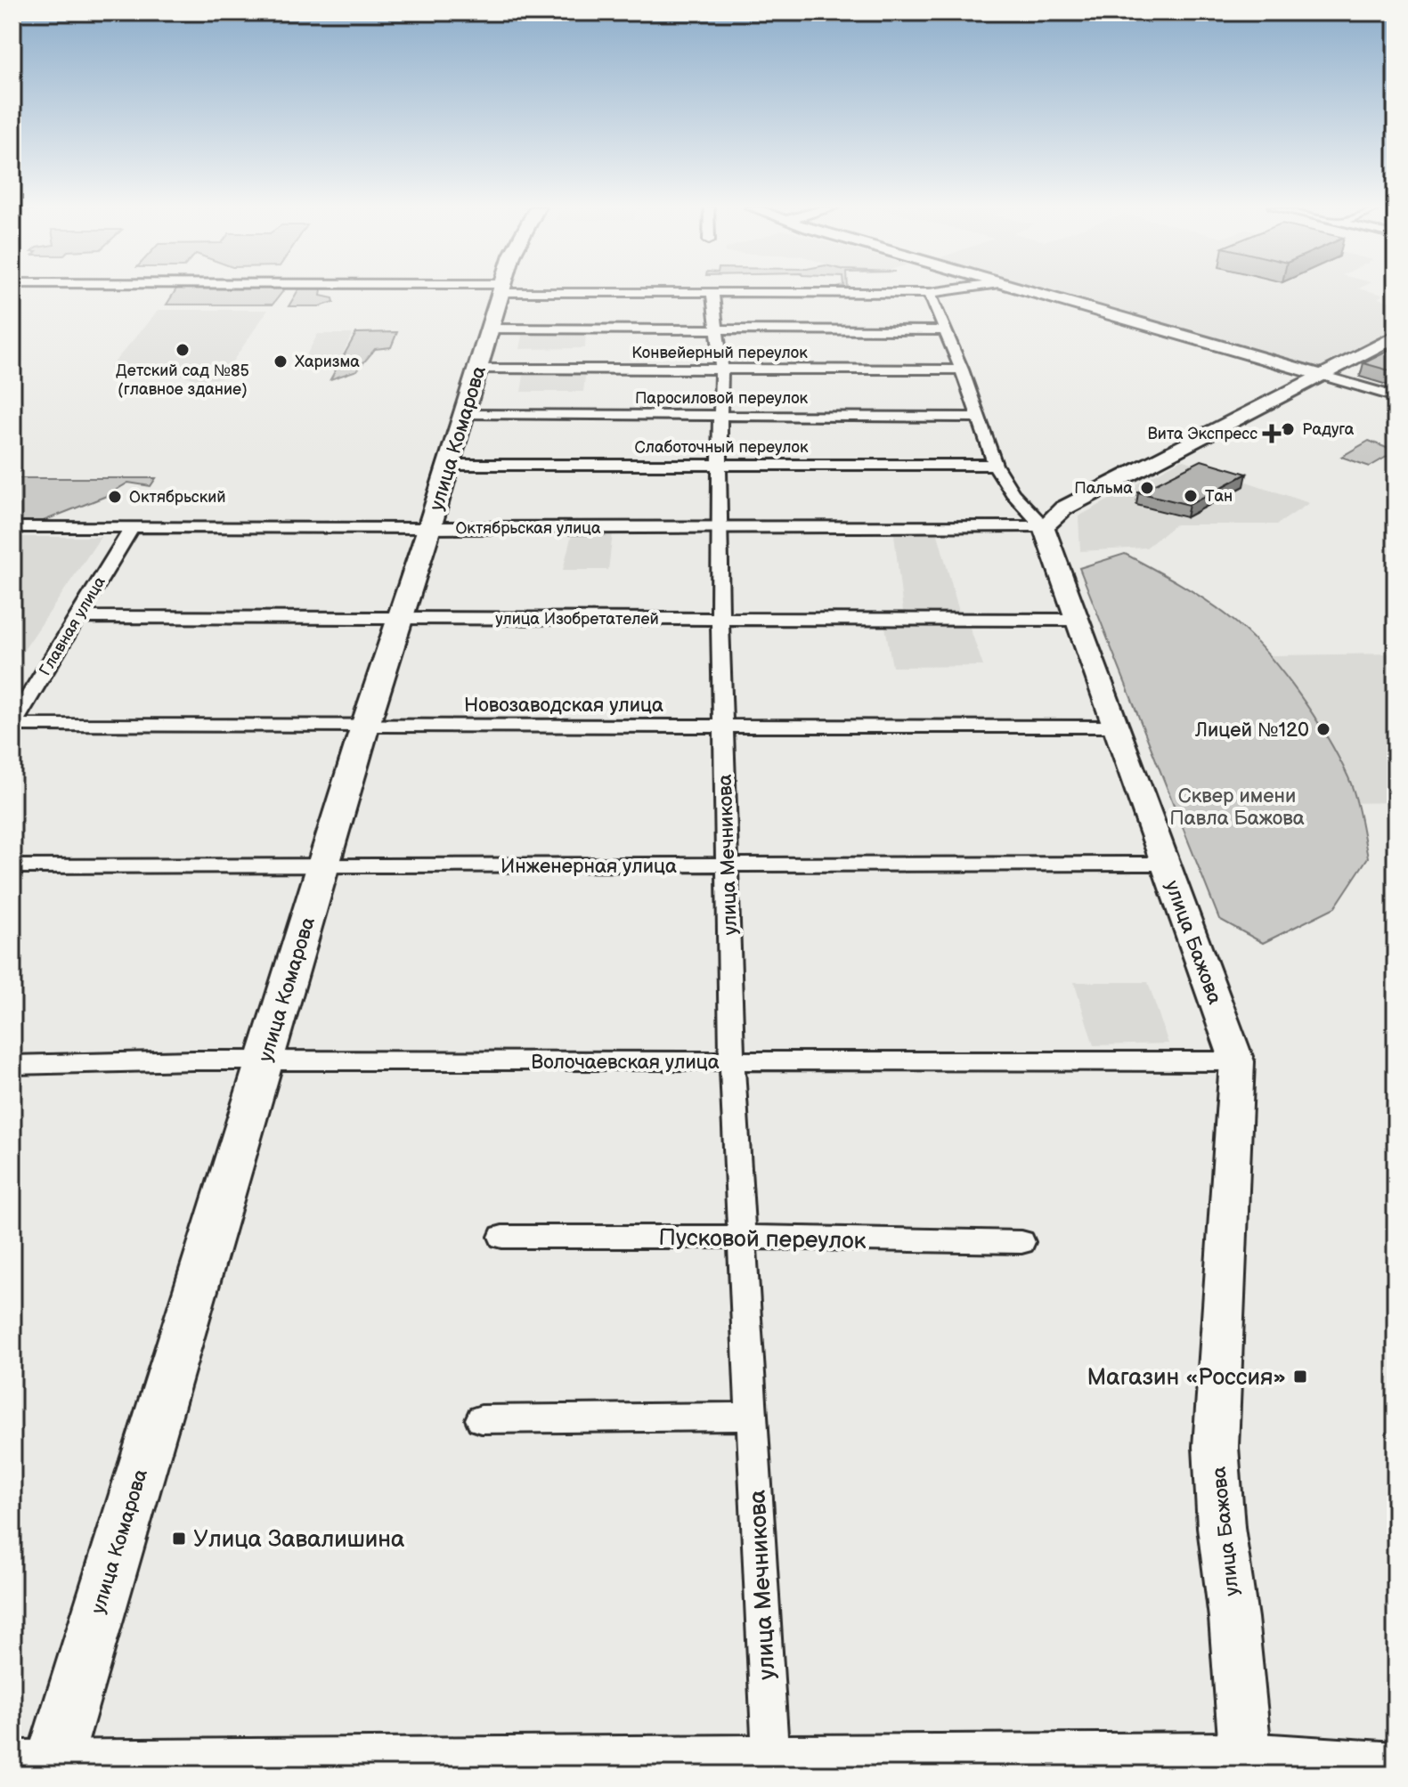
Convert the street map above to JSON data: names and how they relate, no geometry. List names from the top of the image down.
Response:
{
  "streets": {
    "main road": ["улица Комарова", "улица Бажова"],
    "street": [
      "Конвейерный переулок",
      "Паросиловой переулок",
      "Слаботочный переулок",
      "Октябрьская улица",
      "улица Изобретателей",
      "Главная улица",
      "Новозаводская улица",
      "улица Мечникова",
      "Инженерная улица",
      "Волочаевская улица",
      "Пусковой переулок"
    ]
  },
  "crossings": [
    ["Конвейерный переулок", "улица Комарова"],
    ["Конвейерный переулок", "улица Мечникова"],
    ["Паросиловой переулок", "улица Комарова"],
    ["Паросиловой переулок", "улица Мечникова"],
    ["улица Комарова", "Слаботочный переулок"],
    ["улица Комарова", "Октябрьская улица"],
    ["улица Комарова", "улица Изобретателей"],
    ["улица Комарова", "Новозаводская улица"],
    ["улица Комарова", "Инженерная улица"],
    ["улица Комарова", "Волочаевская улица"],
    ["Слаботочный переулок", "улица Мечникова"],
    ["Октябрьская улица", "Главная улица"],
    ["Октябрьская улица", "улица Мечникова"],
    ["Октябрьская улица", "улица Бажова"],
    ["улица Изобретателей", "Главная улица"],
    ["улица Изобретателей", "улица Мечникова"],
    ["улица Изобретателей", "улица Бажова"],
    ["Главная улица", "Новозаводская улица"],
    ["Новозаводская улица", "улица Мечникова"],
    ["Новозаводская улица", "улица Бажова"],
    ["улица Мечникова", "Инженерная улица"],
    ["улица Мечникова", "Волочаевская улица"],
    ["улица Мечникова", "Пусковой переулок"],
    ["Инженерная улица", "улица Бажова"],
    ["улица Бажова", "Волочаевская улица"]
  ],
  "parks": ["Сквер имени Павла Бажова"],
  "places": {
    "other": [
      "Детский сад №85 (главное здание)",
      "Харизма",
      "Радуга",
      "Пальма",
      "Тан",
      "Октябрьский",
      "Лицей №120"
    ],
    "health": ["Вита Экспресс"],
    "transit": ["Магазин «Россия»", "Улица Завалишина"]
  }
}
